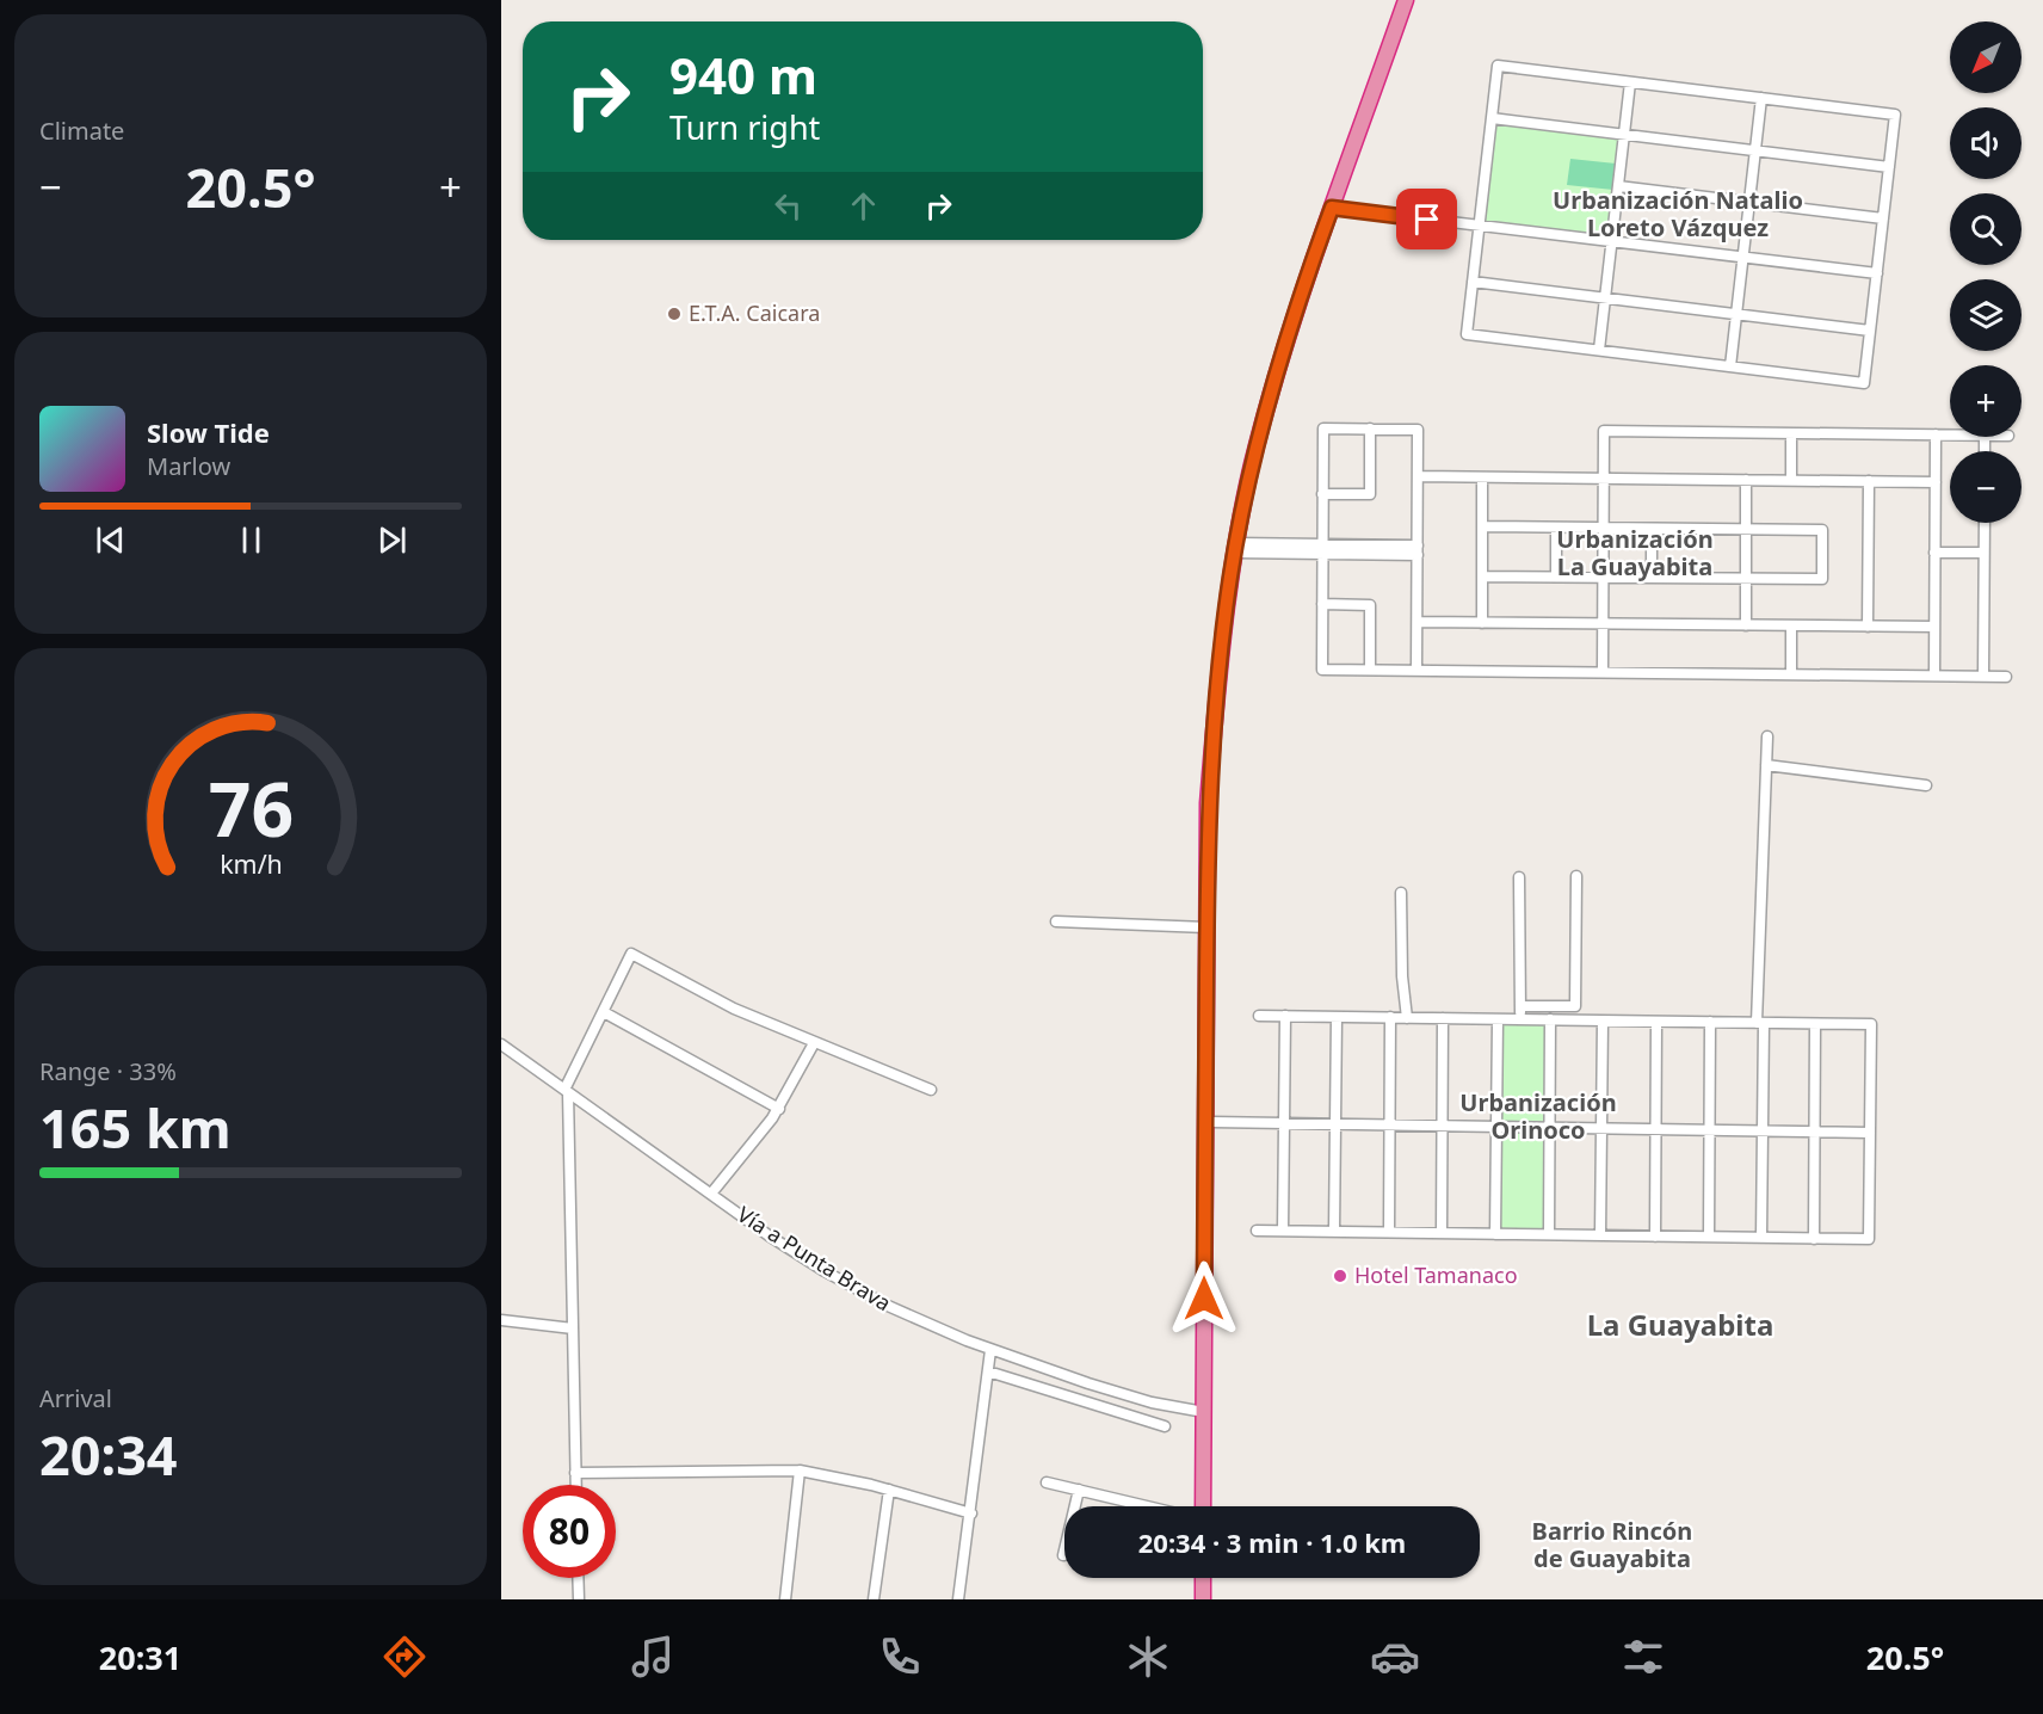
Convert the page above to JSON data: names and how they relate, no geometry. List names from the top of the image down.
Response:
{
  "streets": {
    "street": ["Vía a Punta Brava"]
  },
  "districts": [
    "Urbanización Natalio Loreto Vázquez",
    "Urbanización La Guayabita",
    "Urbanización Orinoco",
    "La Guayabita",
    "Barrio Rincón de Guayabita"
  ],
  "places": ["E.T.A. Caicara", "Hotel Tamanaco"],
  "north": "bottom left",
  "page": {
    "tile": [
      "Climate",
      ["Range · 33%", "165 km"],
      ["Arrival", "20:34"]
    ],
    "map_buttons": ["+", "−"],
    "turn": ["940 m", "Turn right"],
    "heat": ["−", "20.5°", "+"],
    "song": ["Slow Tide", "Marlow"],
    "limit": "80",
    "trip": "20:34 · 3 min · 1.0 km",
    "tabs": ["20:31", "20.5°"],
    "gauge": ["76", "km/h"]
  }
}
